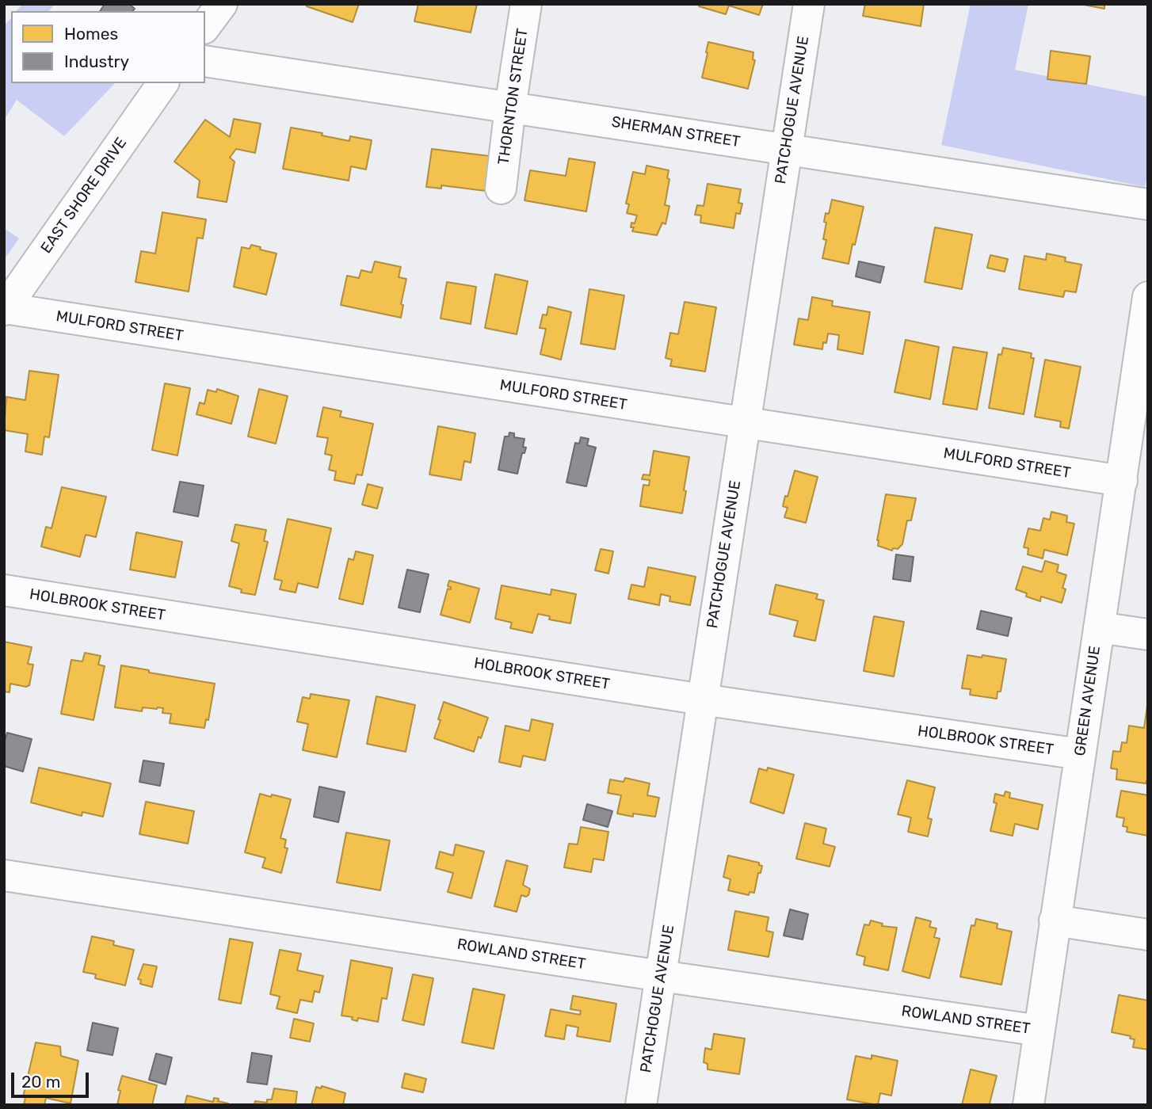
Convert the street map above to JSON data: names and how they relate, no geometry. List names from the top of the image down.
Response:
{
  "streets": {
    "street": [
      "THORNTON STREET",
      "PATCHOGUE AVENUE",
      "SHERMAN STREET",
      "EAST SHORE DRIVE",
      "MULFORD STREET",
      "HOLBROOK STREET",
      "GREEN AVENUE",
      "ROWLAND STREET"
    ]
  },
  "crossings": [
    ["THORNTON STREET", "SHERMAN STREET"],
    ["PATCHOGUE AVENUE", "SHERMAN STREET"],
    ["PATCHOGUE AVENUE", "MULFORD STREET"],
    ["PATCHOGUE AVENUE", "HOLBROOK STREET"],
    ["PATCHOGUE AVENUE", "ROWLAND STREET"],
    ["EAST SHORE DRIVE", "MULFORD STREET"],
    ["MULFORD STREET", "GREEN AVENUE"],
    ["HOLBROOK STREET", "GREEN AVENUE"],
    ["GREEN AVENUE", "ROWLAND STREET"]
  ],
  "legend": ["Homes", "Industry"],
  "scale_bar": "20 m"
}
